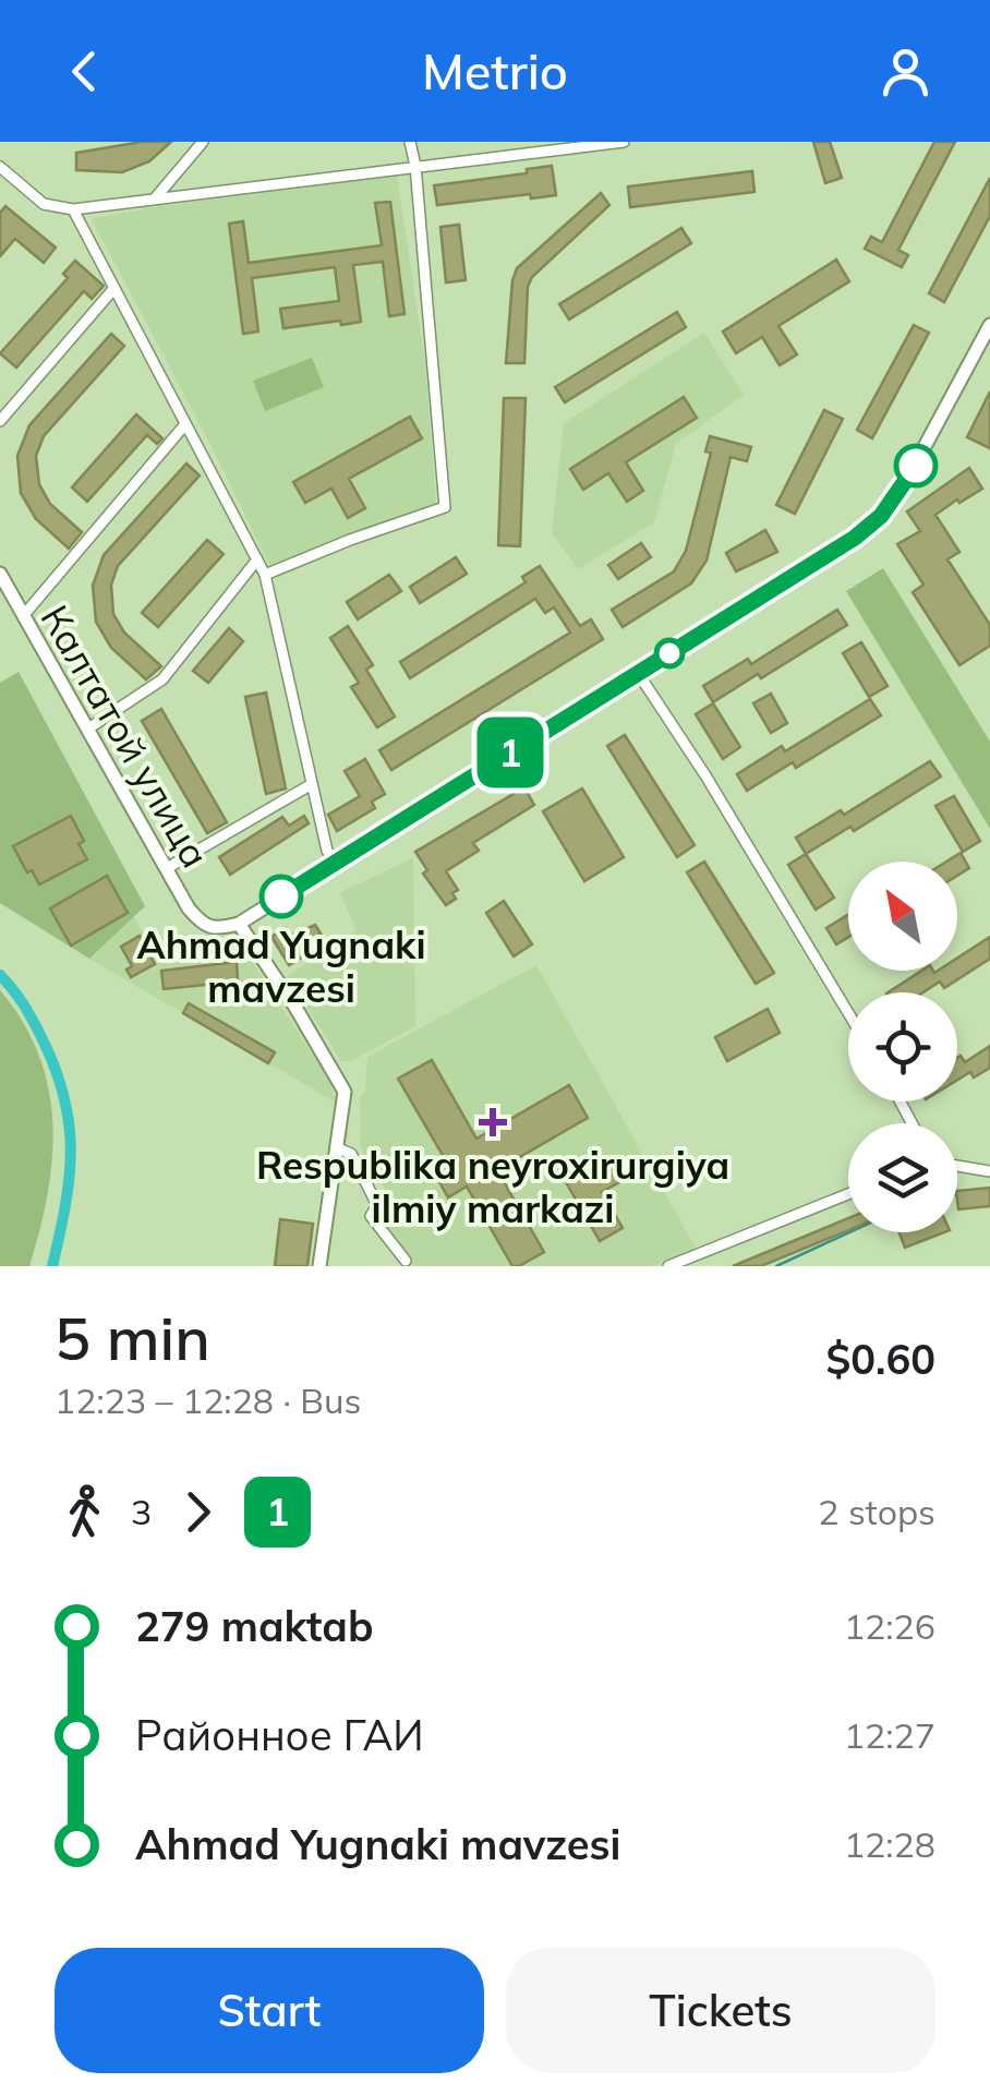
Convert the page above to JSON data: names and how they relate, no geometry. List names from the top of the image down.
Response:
{
  "streets": {
    "street": ["Калтатой улица"]
  },
  "places": {
    "other": ["Ahmad Yugnaki mavzesi"],
    "health": ["Respublika neyroxirurgiya ilmiy markazi"]
  },
  "lines": ["bus line 1"],
  "north": "top left",
  "page": {
    "header": "Metrio",
    "on_map": "1",
    "heading": ["5 min", "12:23 – 12:28 · Bus", "$0.60"],
    "legs": ["3", "1", "2 stops"],
    "list": [
      {
        "name": "279 maktab",
        "value": "12:26"
      },
      {
        "name": "Районное ГАИ",
        "value": "12:27"
      },
      {
        "name": "Ahmad Yugnaki mavzesi",
        "value": "12:28"
      }
    ],
    "buttons": ["Start", "Tickets"]
  }
}
